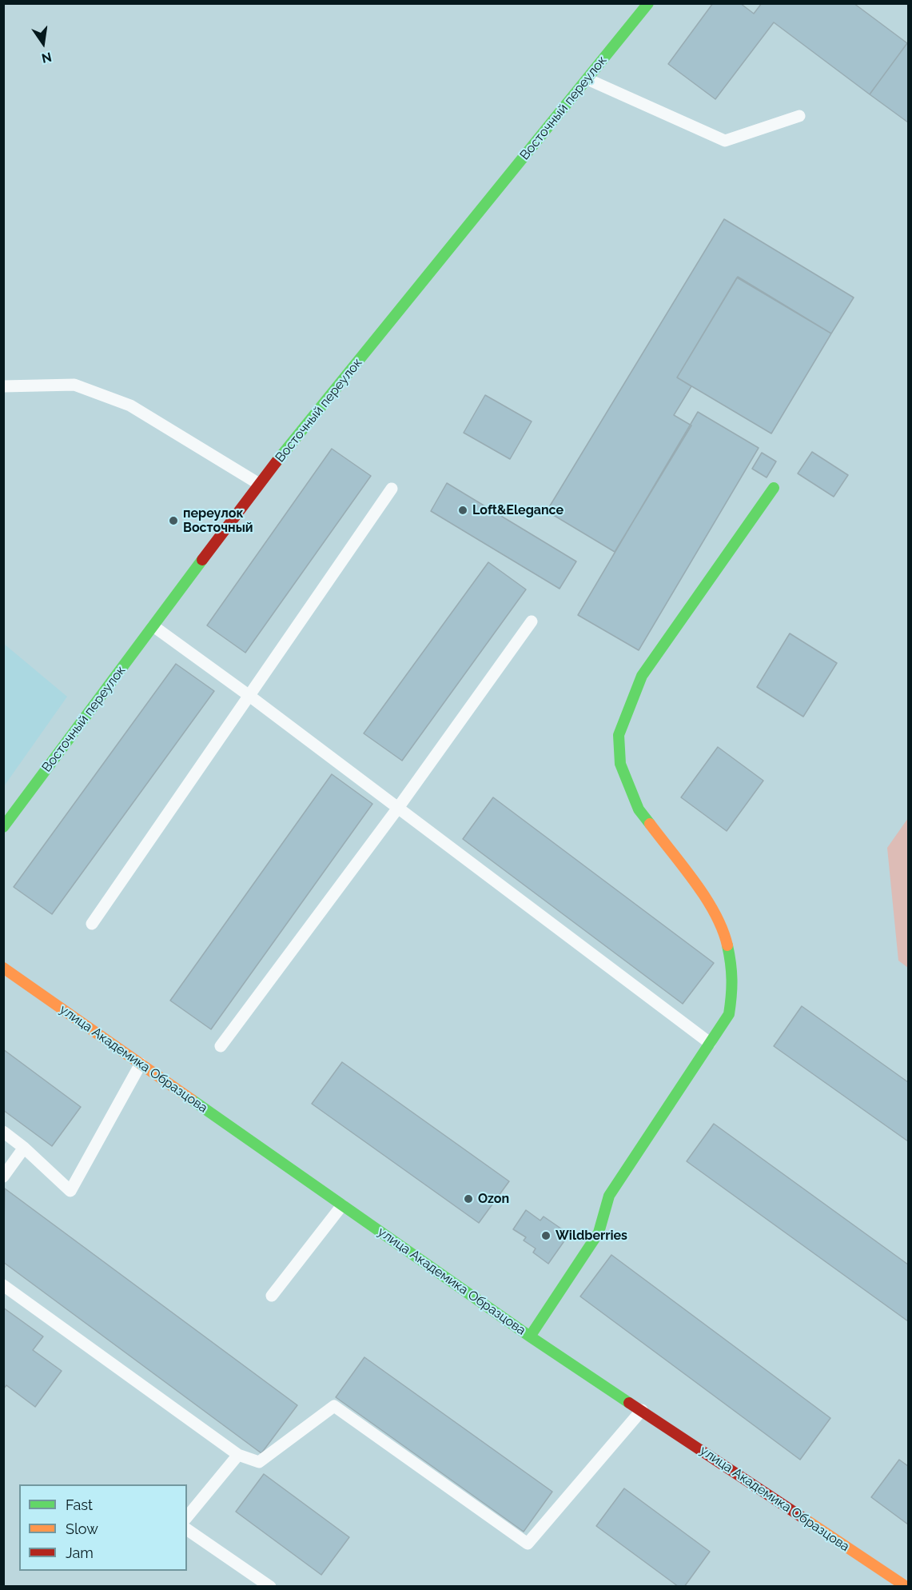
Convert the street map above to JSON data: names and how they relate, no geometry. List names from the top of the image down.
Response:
{
  "streets": {
    "street": ["Восточный переулок", "улица Академика Образцова"]
  },
  "places": [
    "Loft&Elegance",
    "переулок Восточный",
    "Ozon",
    "Wildberries"
  ],
  "legend": ["Fast", "Slow", "Jam"],
  "north": "bottom"
}
